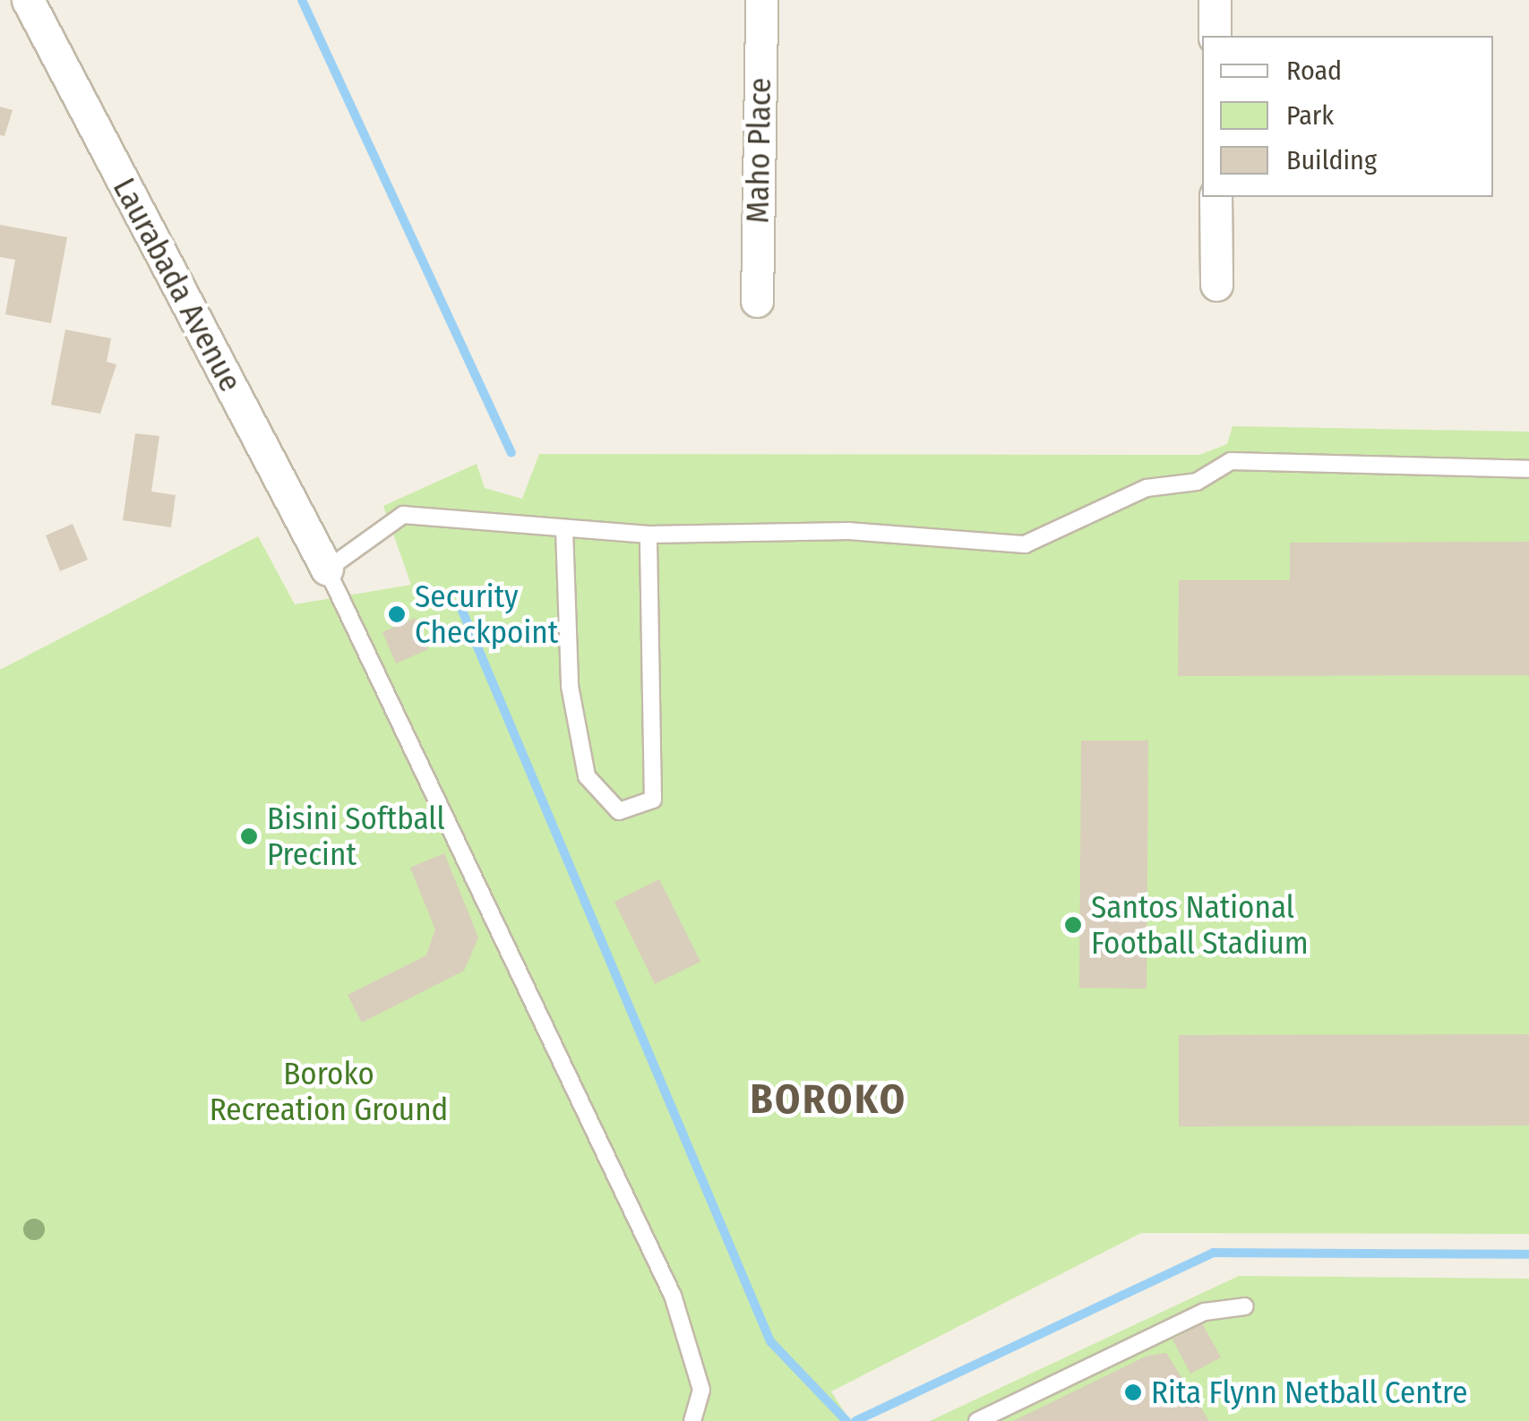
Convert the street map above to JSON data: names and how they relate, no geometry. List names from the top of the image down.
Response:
{
  "streets": {
    "street": ["Maho Place", "Laurabada Avenue"]
  },
  "districts": ["BOROKO"],
  "parks": ["Boroko Recreation Ground"],
  "places": [
    "Security Checkpoint",
    "Bisini Softball Precint",
    "Santos National Football Stadium",
    "Rita Flynn Netball Centre"
  ],
  "legend": ["Road", "Park", "Building"]
}
